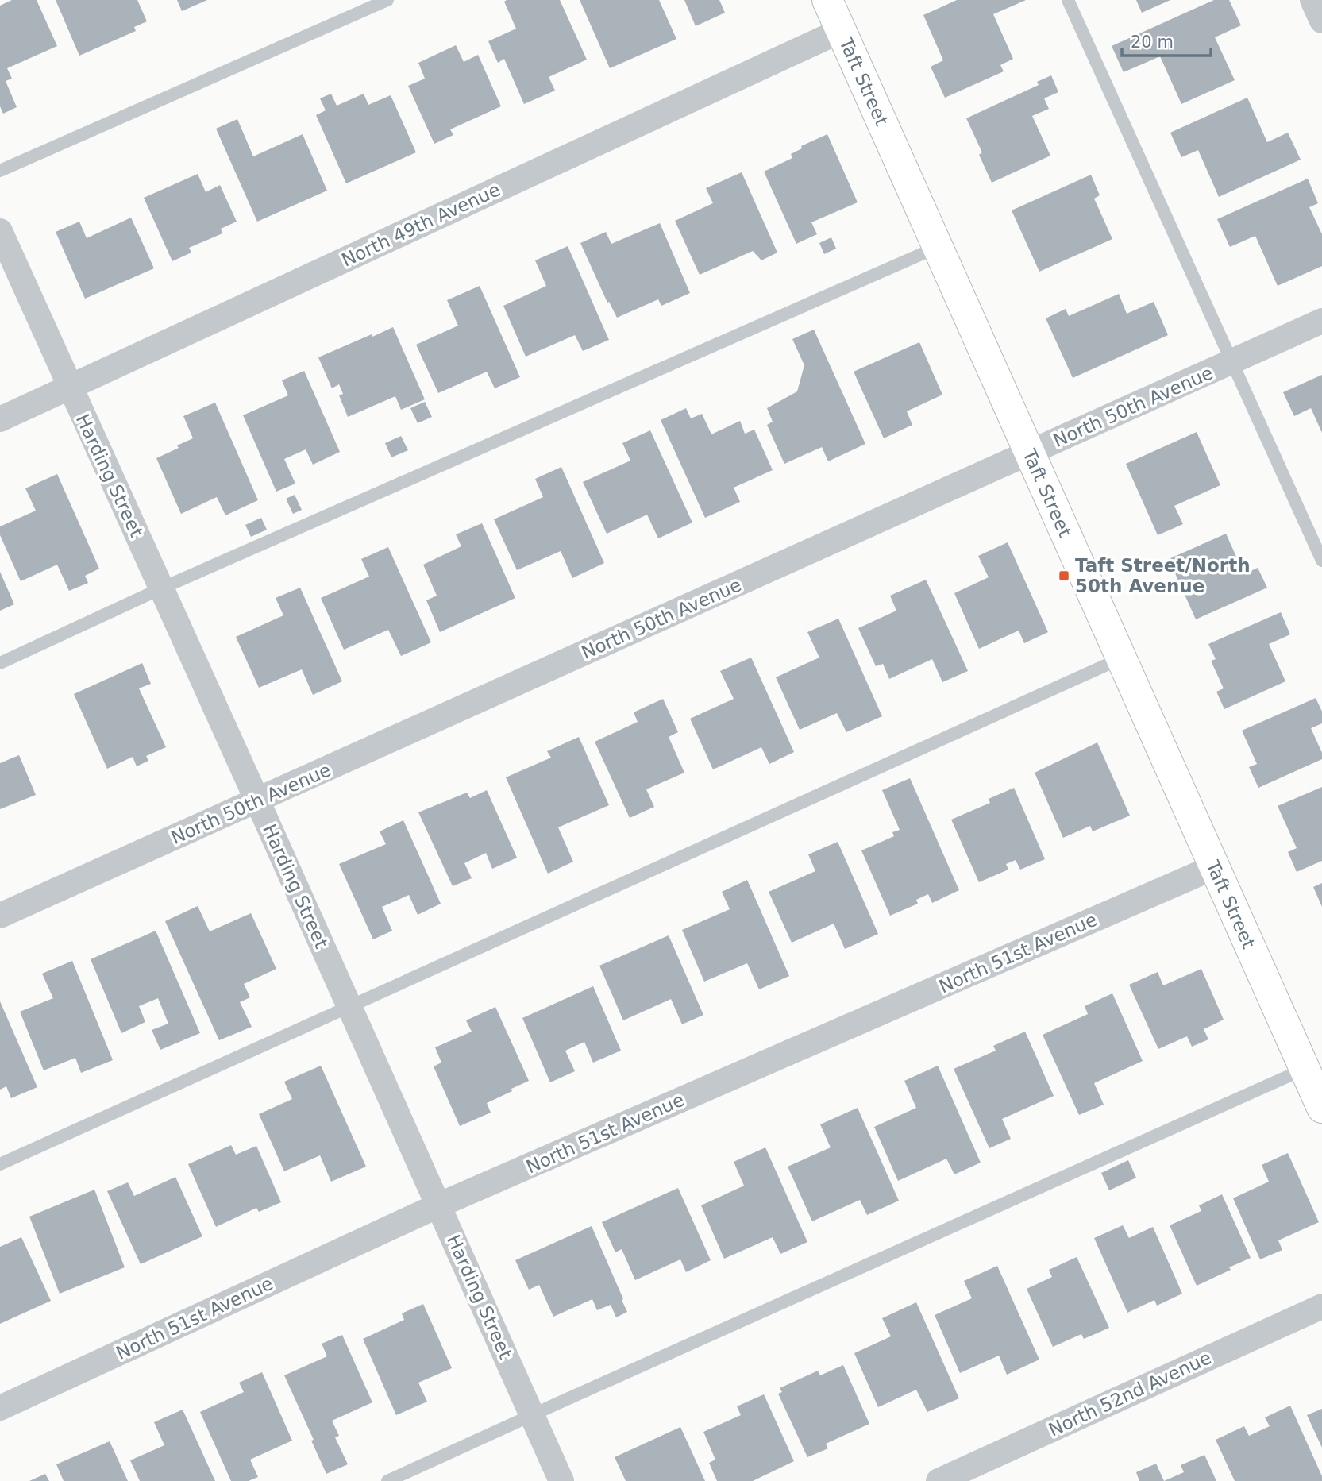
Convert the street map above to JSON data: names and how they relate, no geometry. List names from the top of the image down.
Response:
{
  "streets": {
    "street": [
      "Taft Street",
      "North 49th Avenue",
      "North 50th Avenue",
      "Harding Street",
      "North 51st Avenue",
      "North 52nd Avenue"
    ]
  },
  "crossings": [
    ["Taft Street", "North 49th Avenue"],
    ["Taft Street", "North 50th Avenue"],
    ["Taft Street", "North 51st Avenue"],
    ["North 49th Avenue", "Harding Street"],
    ["North 50th Avenue", "Harding Street"],
    ["Harding Street", "North 51st Avenue"]
  ],
  "places": {
    "transit": ["Taft Street/North 50th Avenue"]
  },
  "scale_bar": "20 m"
}
